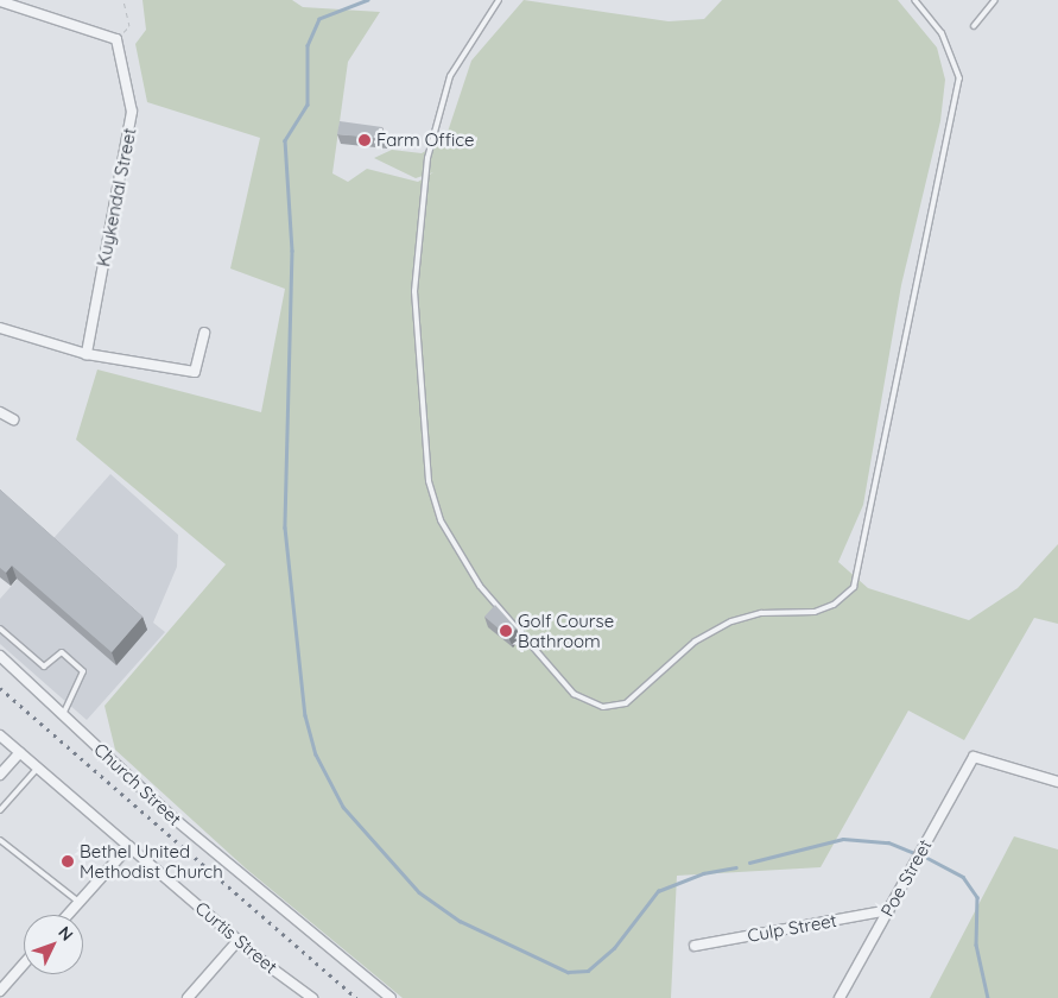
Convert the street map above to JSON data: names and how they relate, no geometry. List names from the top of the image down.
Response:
{
  "streets": {
    "street": [
      "Kuykendal Street",
      "Church Street",
      "Poe Street",
      "Culp Street",
      "Curtis Street"
    ]
  },
  "crossings": [
    ["Poe Street", "Culp Street"]
  ],
  "places": ["Farm Office", "Golf Course Bathroom", "Bethel United Methodist Church"],
  "north": "top right"
}
